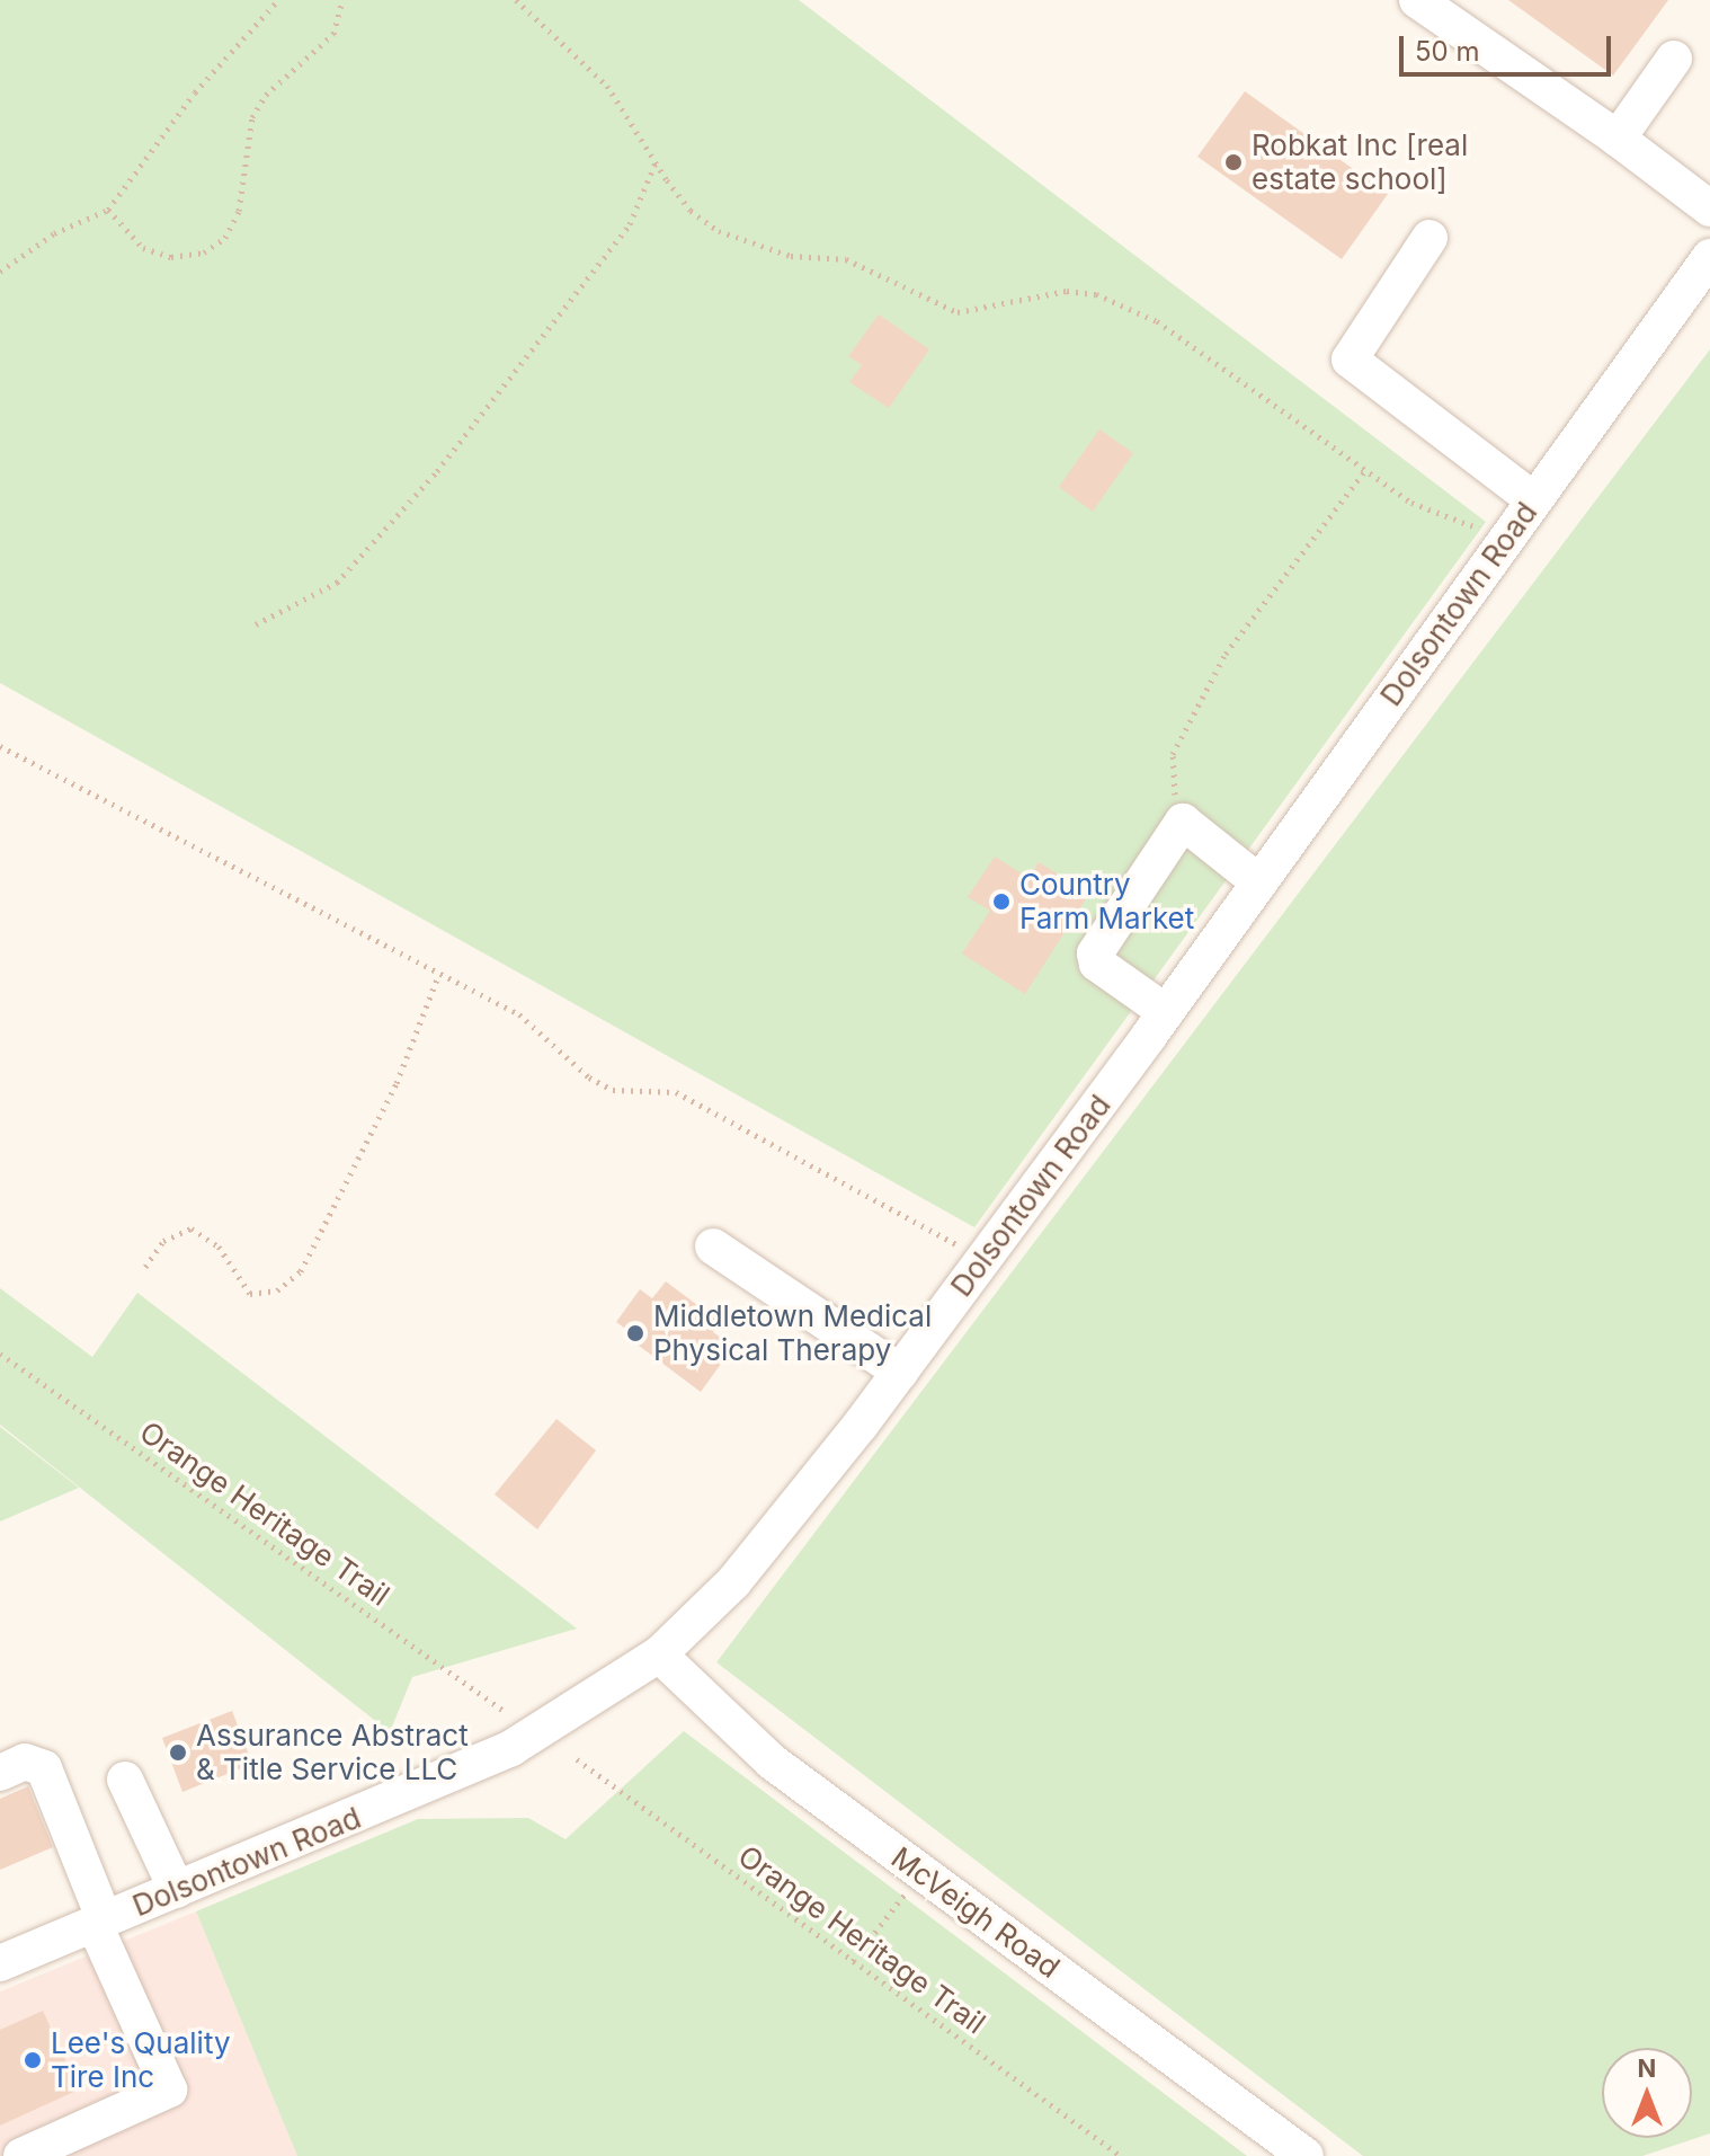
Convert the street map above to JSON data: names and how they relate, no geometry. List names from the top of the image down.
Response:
{
  "streets": {
    "street": ["Dolsontown Road", "McVeigh Road"],
    "path": ["Orange Heritage Trail"]
  },
  "crossings": [
    ["Dolsontown Road", "McVeigh Road"]
  ],
  "places": [
    "Robkat Inc [real estate school]",
    "Country Farm Market",
    "Middletown Medical Physical Therapy",
    "Assurance Abstract & Title Service LLC",
    "Lee's Quality Tire Inc"
  ],
  "scale_bar": "50 m",
  "north": "top"
}
